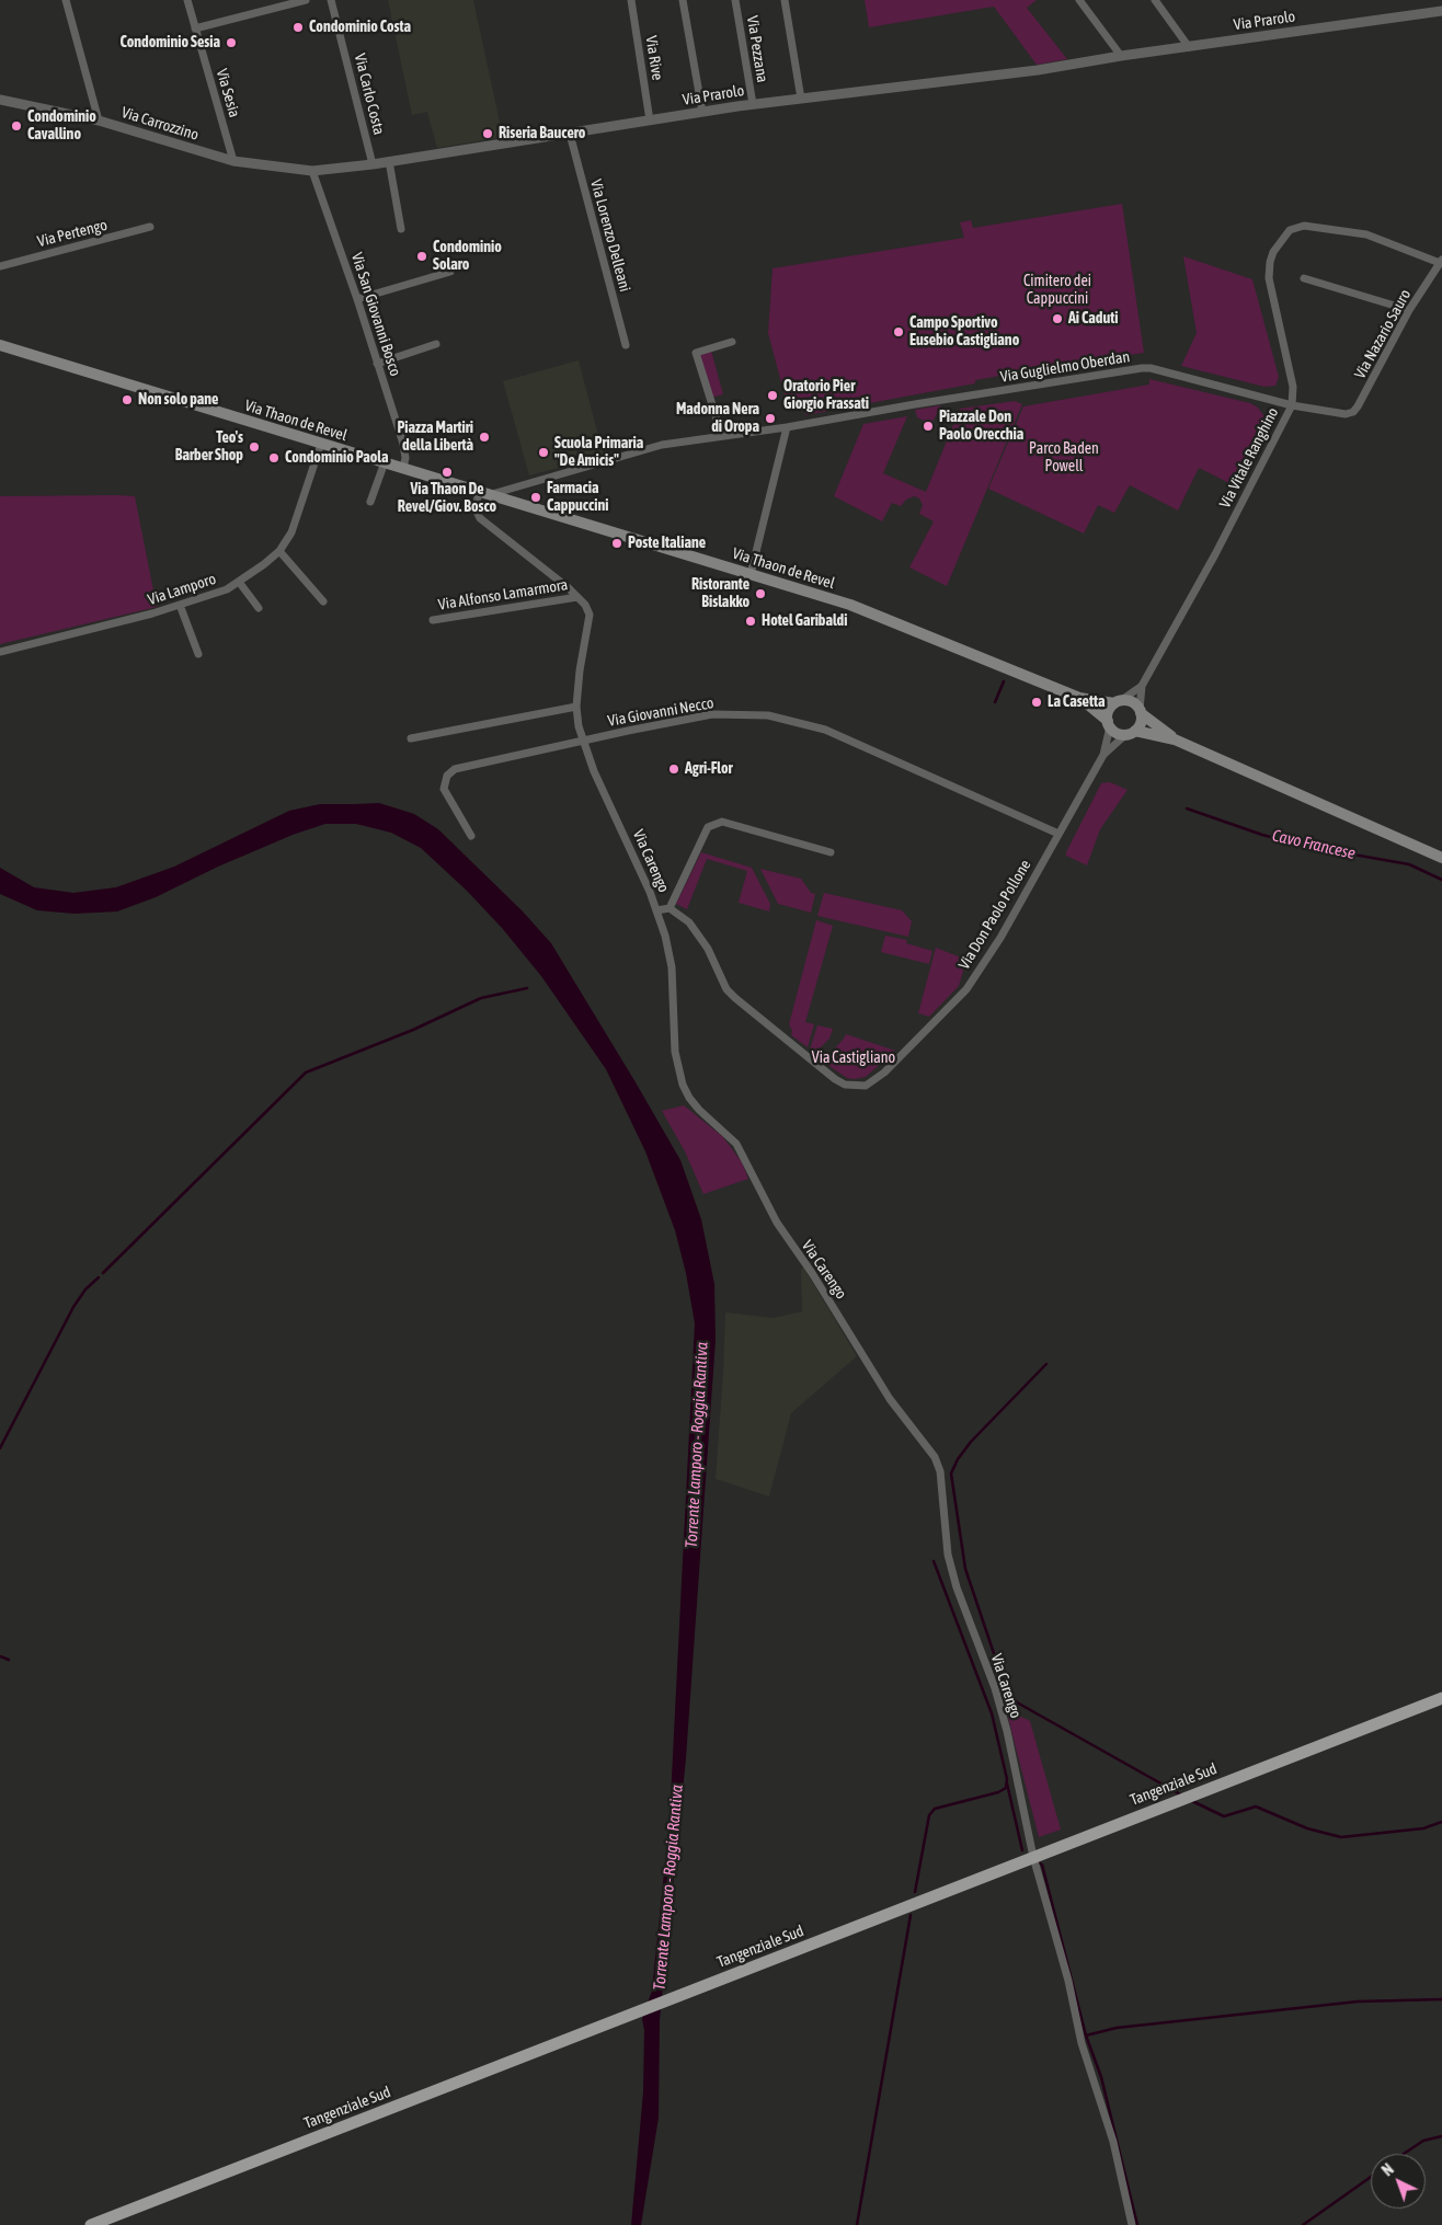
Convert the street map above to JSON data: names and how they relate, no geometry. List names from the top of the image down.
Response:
{
  "streets": {
    "main road": ["Via Thaon de Revel", "Tangenziale Sud"],
    "street": [
      "Via Prarolo",
      "Via Pezzana",
      "Via Rive",
      "Via Sesia",
      "Via Carlo Costa",
      "Via Carrozzino",
      "Via Pertengo",
      "Via Lorenzo Delleani",
      "Via San Giovanni Bosco",
      "Via Nazario Sauro",
      "Via Guglielmo Oberdan",
      "Via Vitale Ranghino",
      "Via Lamporo",
      "Via Alfonso Lamarmora",
      "Via Giovanni Necco",
      "Via Carengo",
      "Via Don Paolo Pollone"
    ]
  },
  "crossings": [
    ["Via Prarolo", "Via Pezzana"],
    ["Via Prarolo", "Via Rive"],
    ["Via Prarolo", "Via Carlo Costa"],
    ["Via Prarolo", "Via Carrozzino"],
    ["Via Prarolo", "Via Lorenzo Delleani"],
    ["Via Prarolo", "Via San Giovanni Bosco"],
    ["Via Sesia", "Via Carrozzino"],
    ["Via Carrozzino", "Via San Giovanni Bosco"],
    ["Via San Giovanni Bosco", "Via Thaon de Revel"],
    ["Via Nazario Sauro", "Via Guglielmo Oberdan"],
    ["Via Nazario Sauro", "Via Vitale Ranghino"],
    ["Via Guglielmo Oberdan", "Via Thaon de Revel"],
    ["Via Guglielmo Oberdan", "Via Vitale Ranghino"],
    ["Via Thaon de Revel", "Via Vitale Ranghino"],
    ["Via Thaon de Revel", "Via Lamporo"],
    ["Via Thaon de Revel", "Via Carengo"],
    ["Via Thaon de Revel", "Via Don Paolo Pollone"],
    ["Via Vitale Ranghino", "Via Don Paolo Pollone"],
    ["Via Alfonso Lamarmora", "Via Carengo"],
    ["Via Giovanni Necco", "Via Carengo"],
    ["Via Giovanni Necco", "Via Don Paolo Pollone"],
    ["Via Carengo", "Tangenziale Sud"]
  ],
  "water": ["Cavo Francese", "Torrente Lamporo - Roggia Rantiva"],
  "parks": ["Cimitero dei Cappuccini", "Parco Baden Powell", "Via Castigliano"],
  "places": [
    "Condominio Costa",
    "Condominio Sesia",
    "Condominio Cavallino",
    "Riseria Baucero",
    "Condominio Solaro",
    "Ai Caduti",
    "Campo Sportivo Eusebio Castigliano",
    "Oratorio Pier Giorgio Frassati",
    "Non solo pane",
    "Madonna Nera di Oropa",
    "Piazzale Don Paolo Orecchia",
    "Piazza Martiri della Libertà",
    "Teo's Barber Shop",
    "Scuola Primaria \"De Amicis\"",
    "Condominio Paola",
    "Via Thaon De Revel/Giov. Bosco",
    "Farmacia Cappuccini",
    "Poste Italiane",
    "Ristorante Bislakko",
    "Hotel Garibaldi",
    "La Casetta",
    "Agri-Flor"
  ],
  "north": "top left"
}
